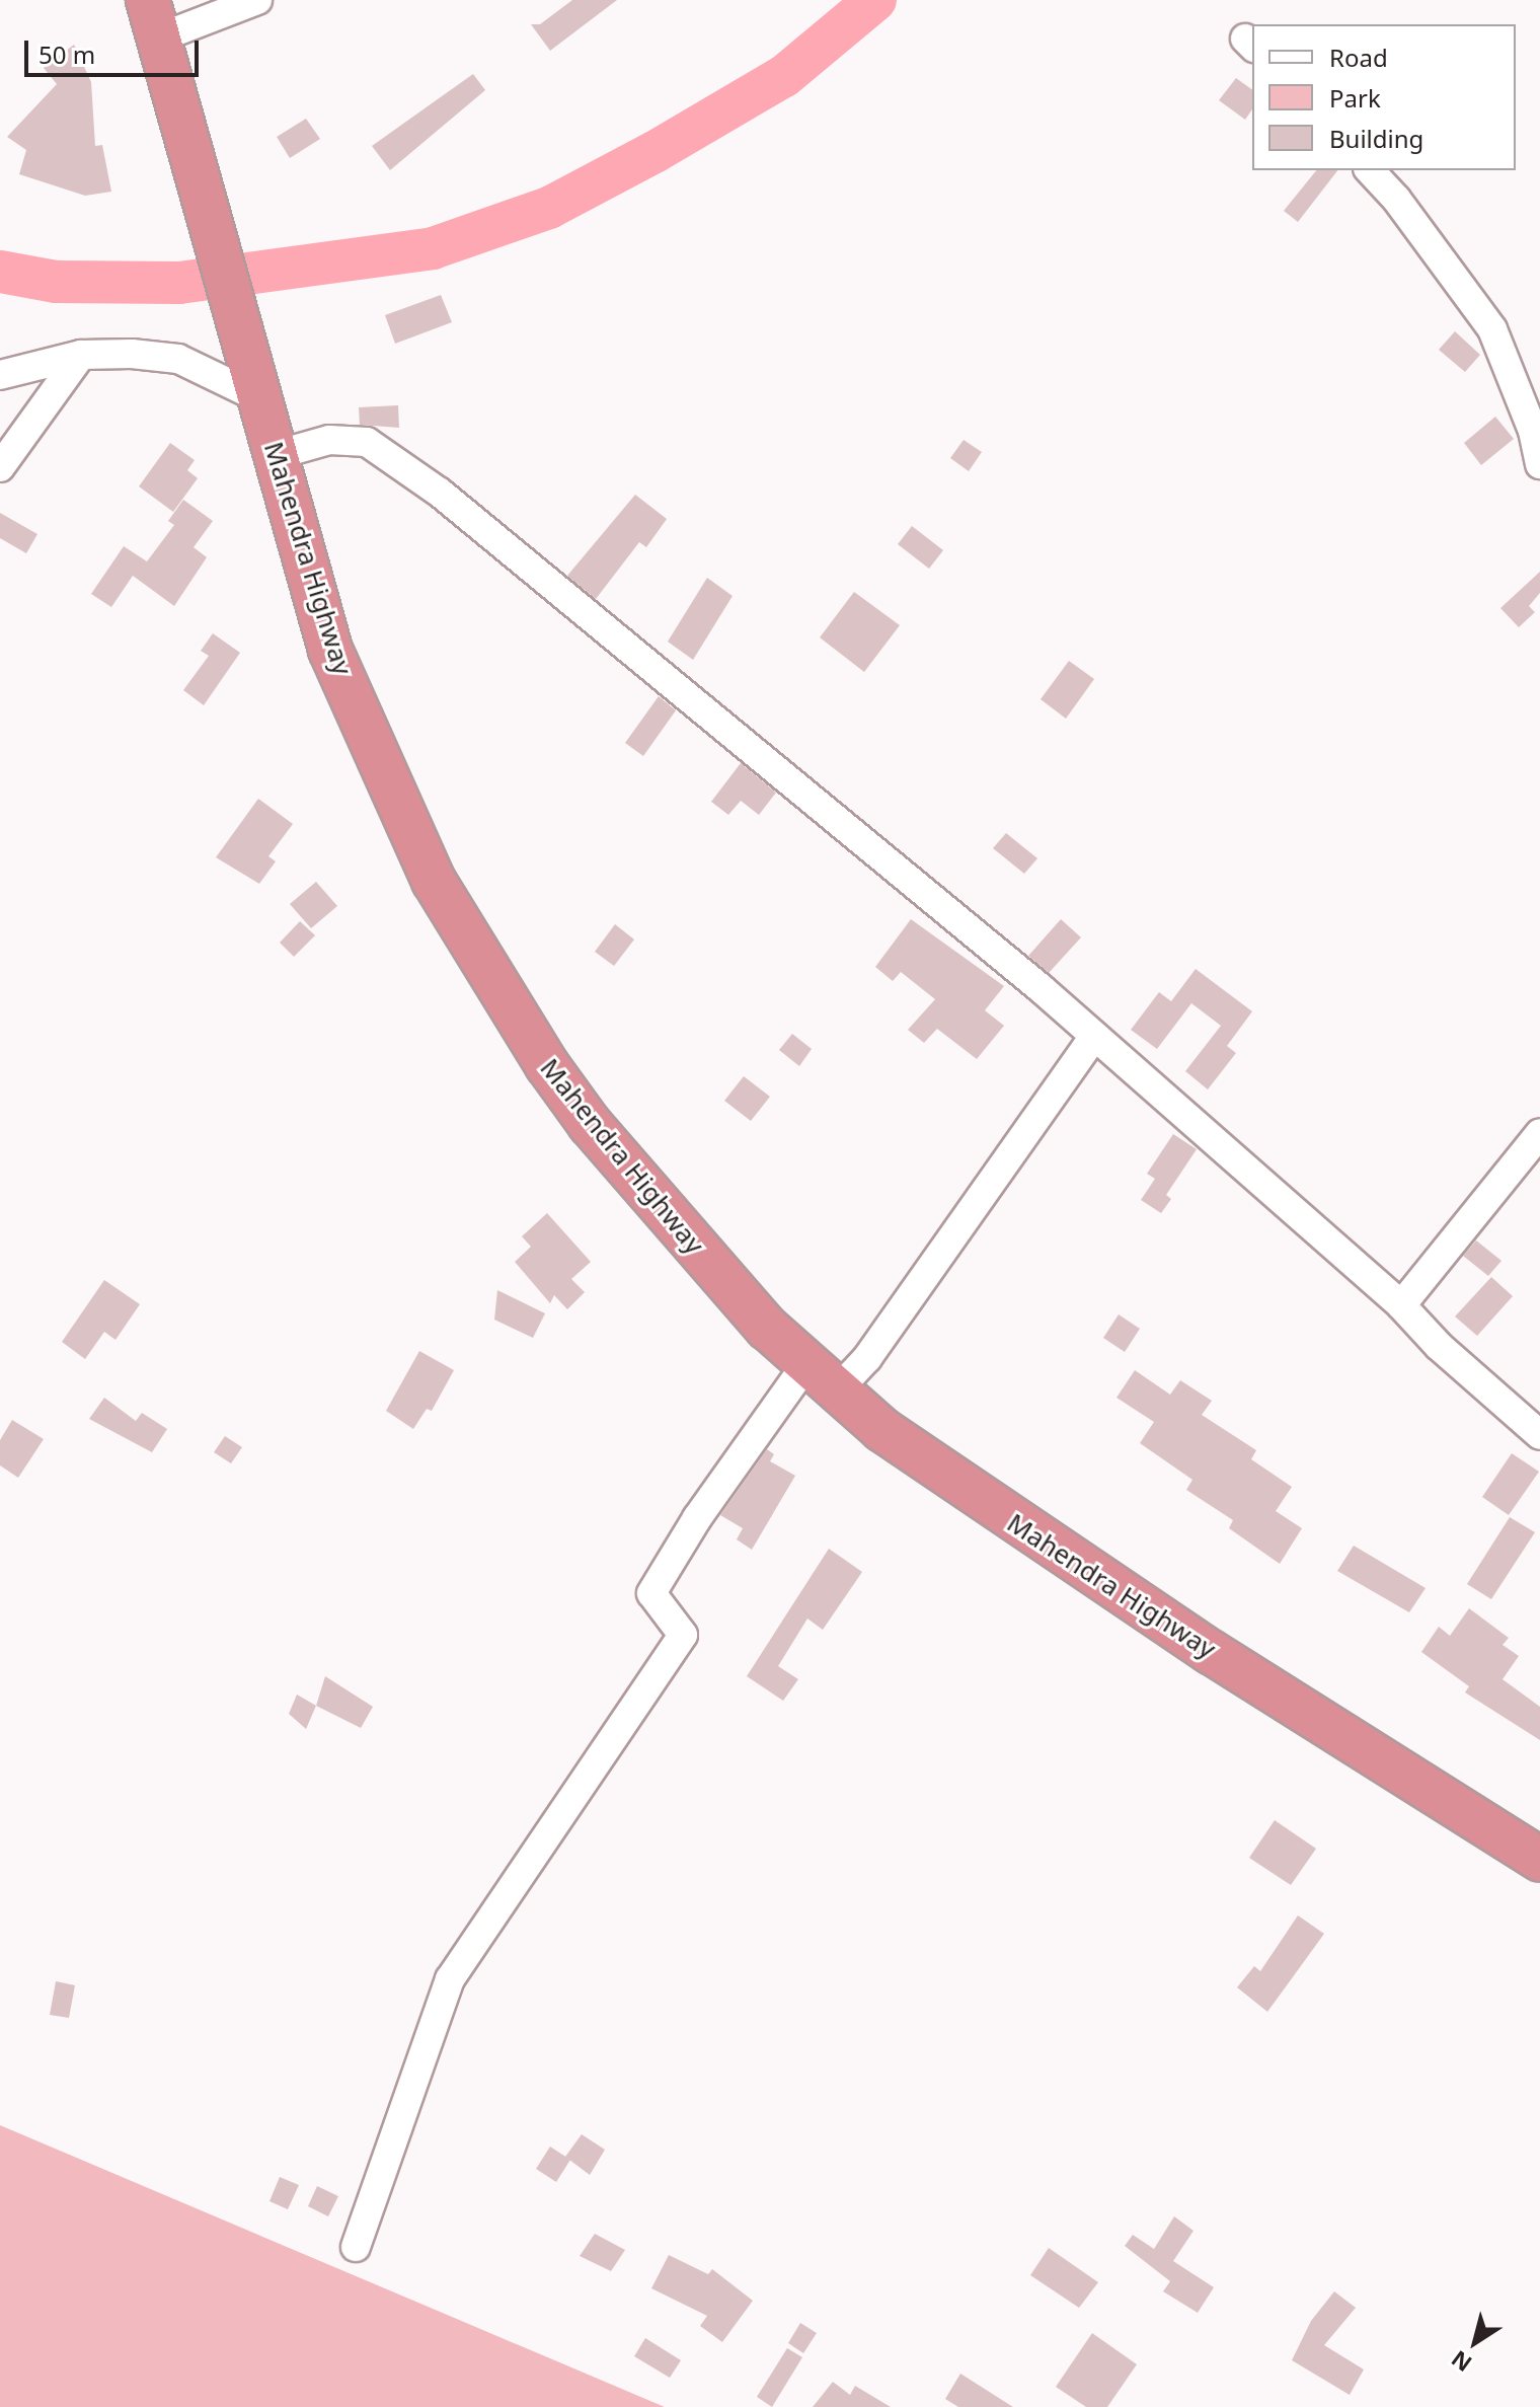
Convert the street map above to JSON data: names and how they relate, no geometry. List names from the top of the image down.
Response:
{
  "streets": {
    "highway": ["Mahendra Highway"]
  },
  "legend": ["Road", "Park", "Building"],
  "scale_bar": "50 m",
  "north": "bottom left"
}
